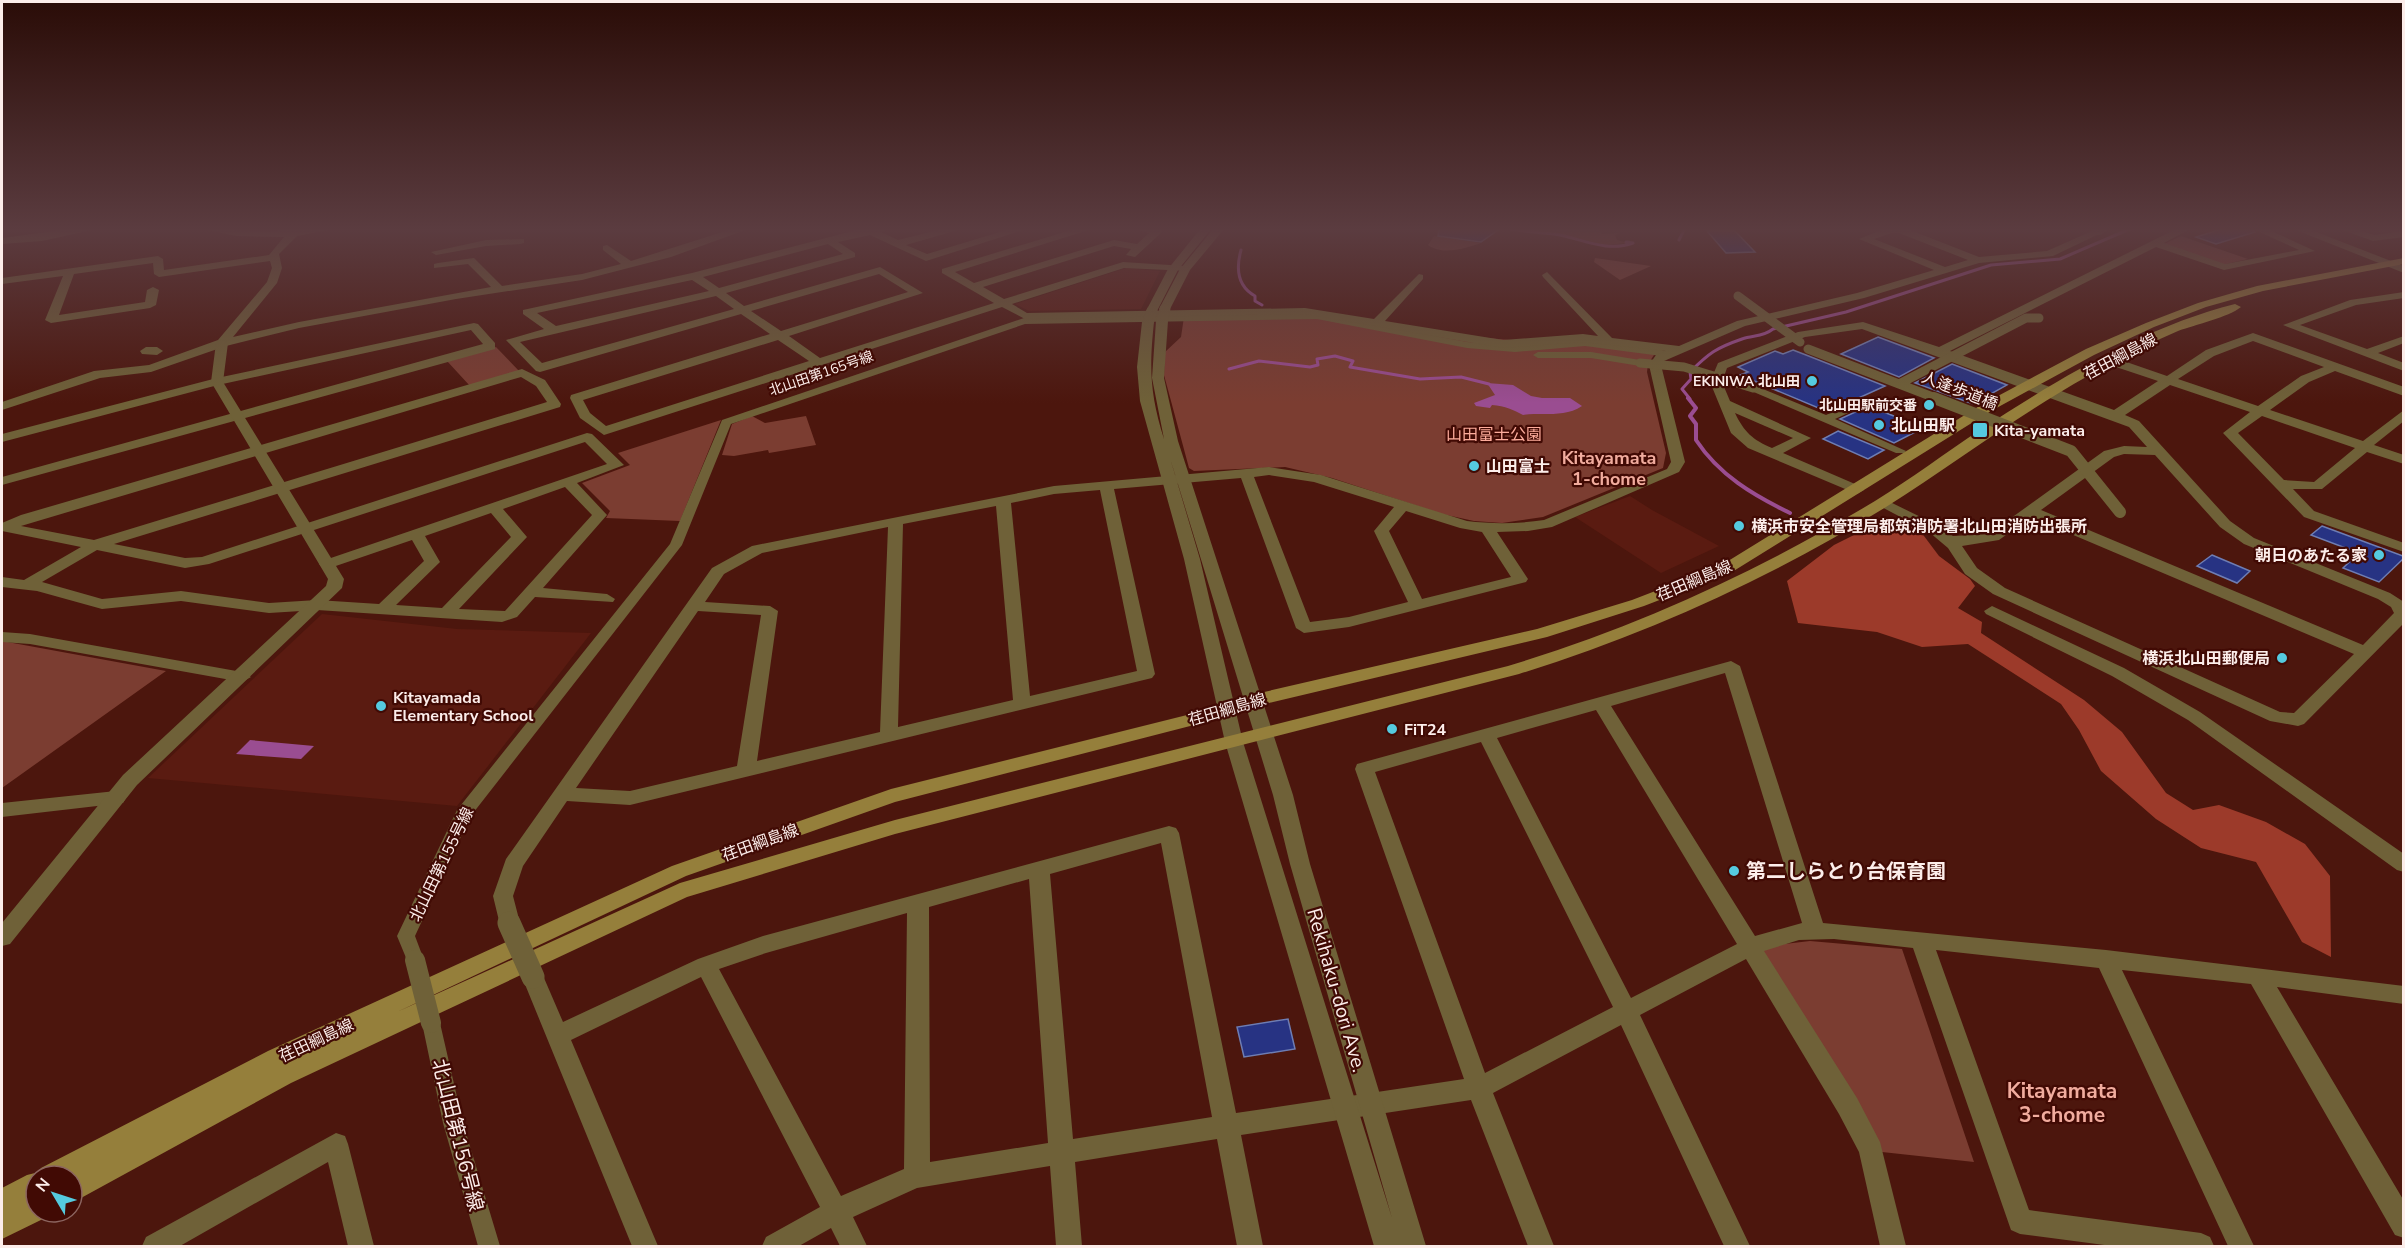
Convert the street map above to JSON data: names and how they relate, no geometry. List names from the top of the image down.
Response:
{
  "streets": {
    "main road": ["荏田綱島線"],
    "street": [
      "北山田第165号線",
      "人逢歩道橋",
      "北山田第155号線",
      "Rekihaku-dori Ave.",
      "北山田第156号線"
    ]
  },
  "crossings": [
    ["荏田綱島線", "Rekihaku-dori Ave."],
    ["北山田第165号線", "北山田第155号線"],
    ["北山田第155号線", "北山田第156号線"]
  ],
  "districts": ["Kitayamata 1-chome", "Kitayamata 3-chome"],
  "parks": ["山田富士公園"],
  "places": {
    "other": [
      "EKINIWA 北山田",
      "北山田駅前交番",
      "北山田駅",
      "山田富士",
      "横浜市安全管理局都筑消防署北山田消防出張所",
      "朝日のあたる家",
      "横浜北山田郵便局",
      "Kitayamada Elementary School",
      "FiT24",
      "第二しらとり台保育園"
    ],
    "transit": ["Kita-yamata"]
  },
  "north": "top left"
}
